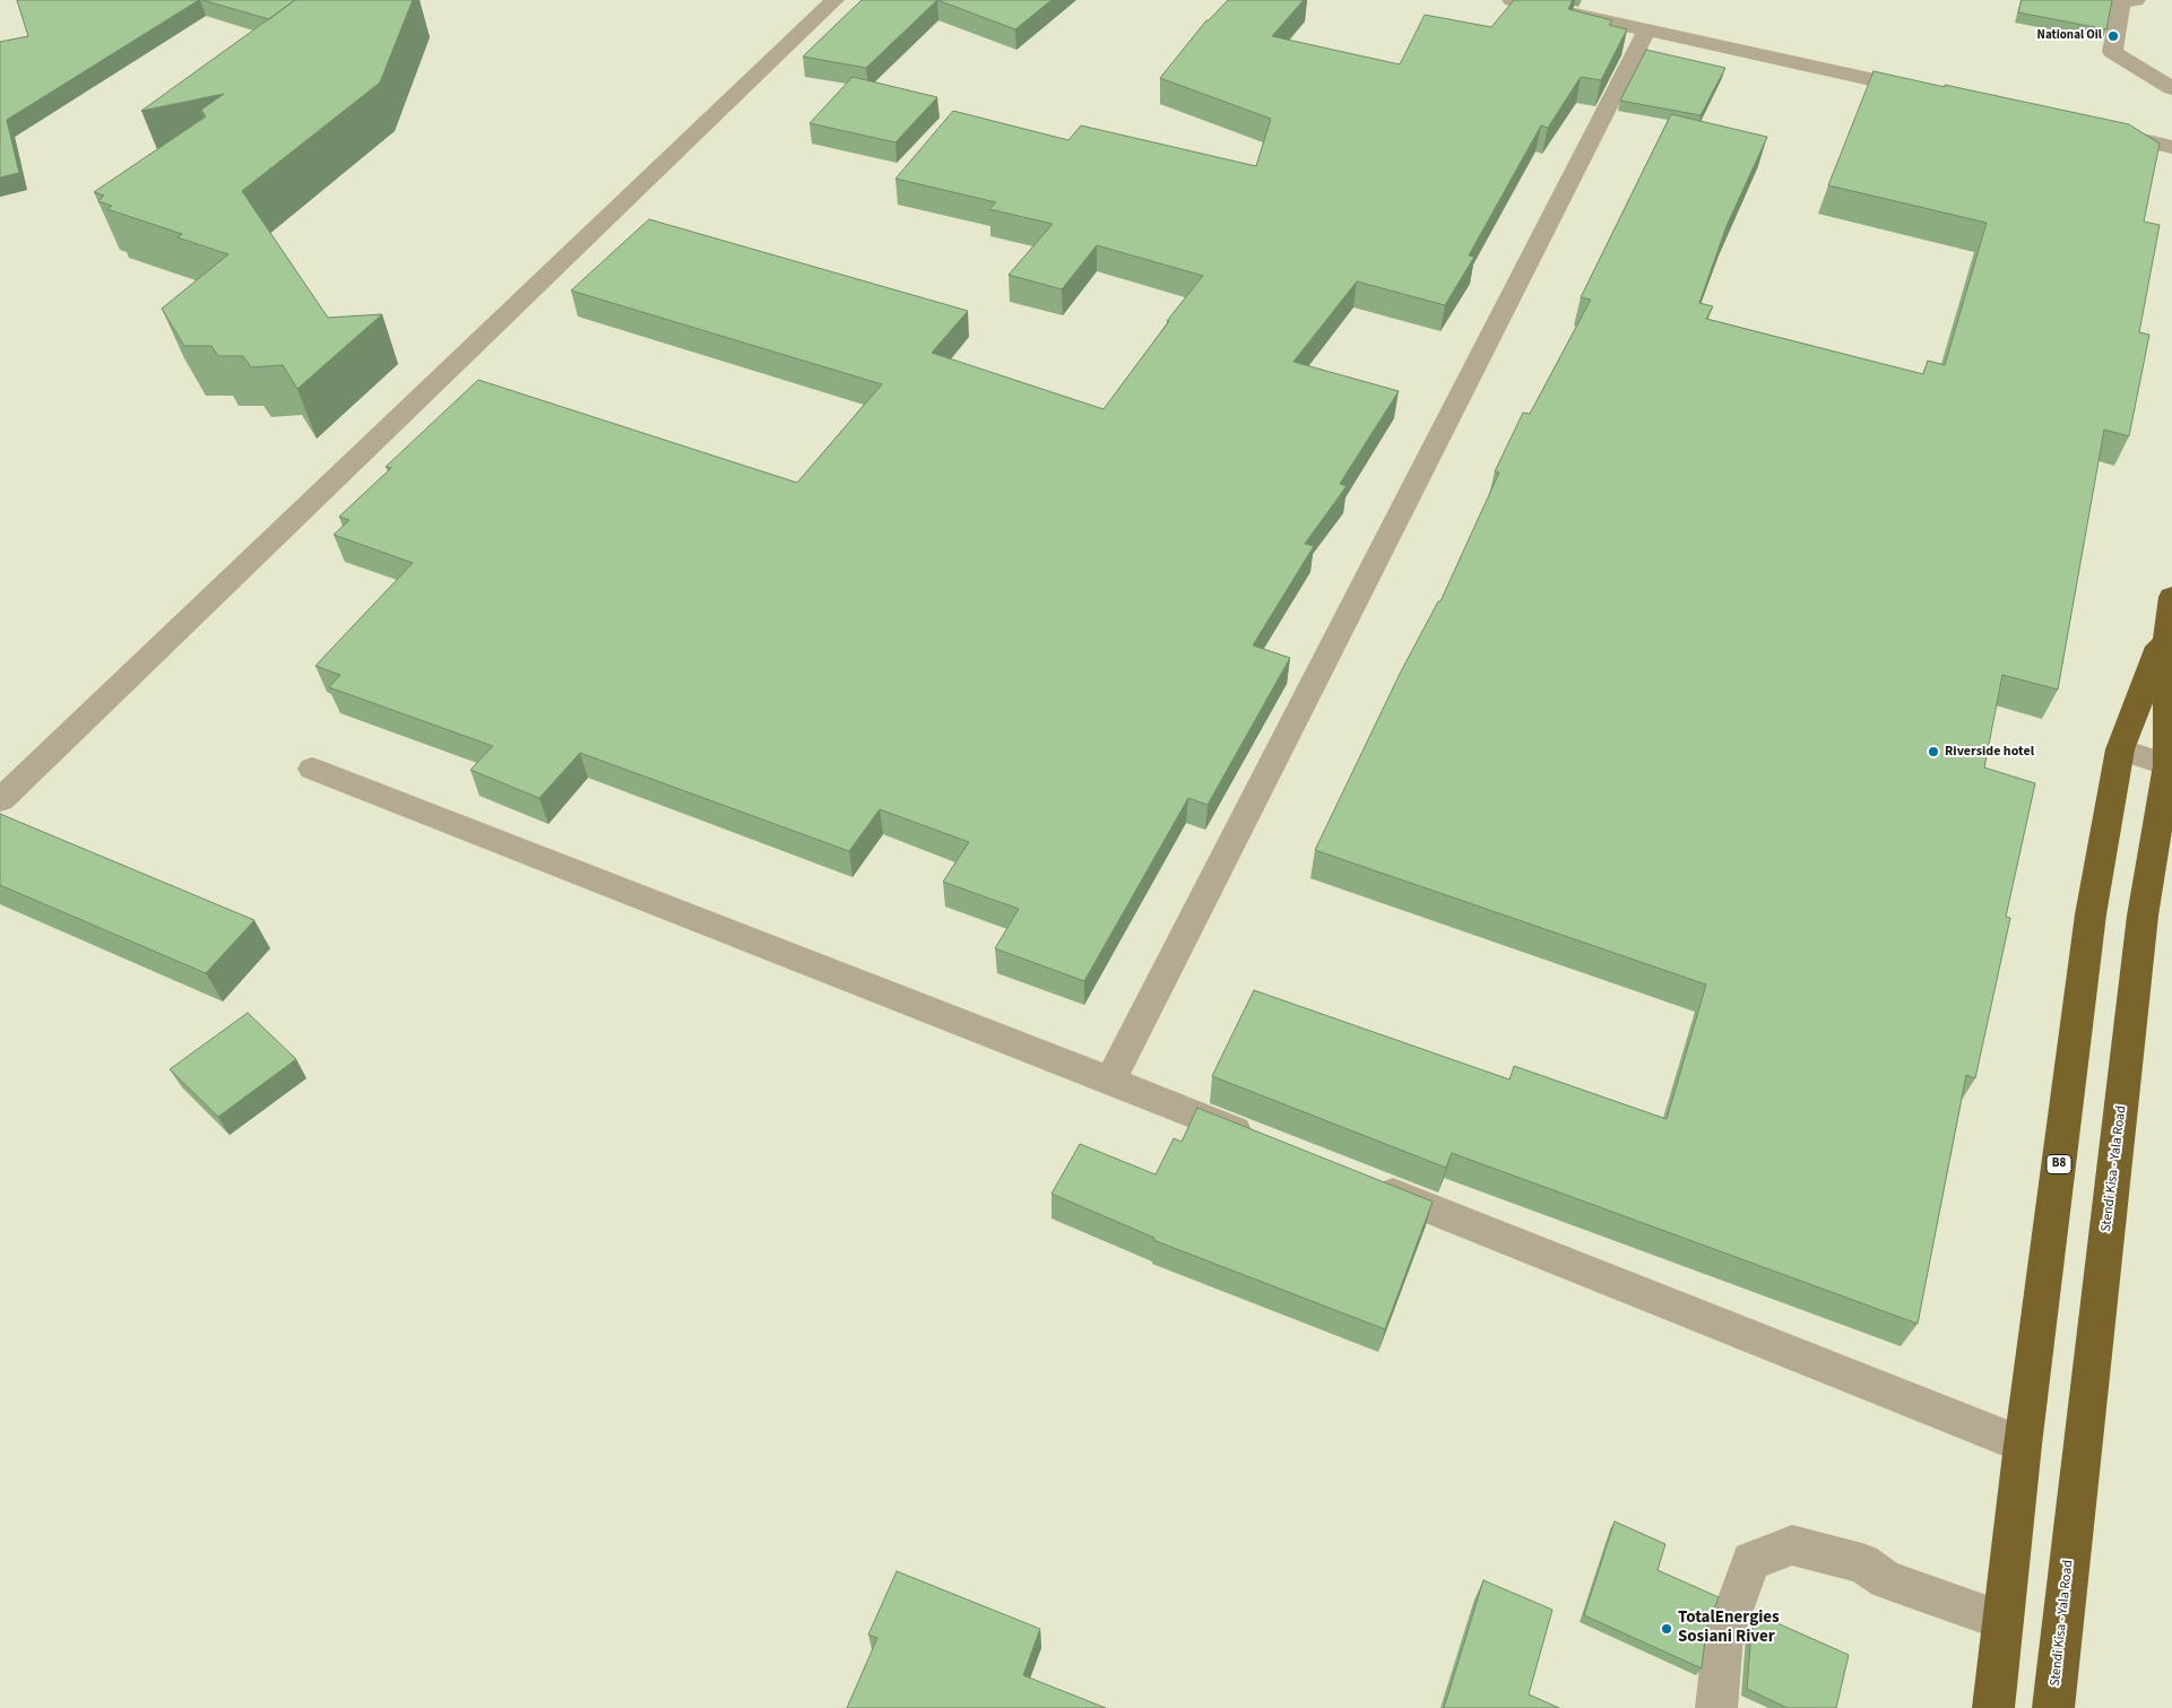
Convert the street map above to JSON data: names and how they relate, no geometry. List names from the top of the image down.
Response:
{
  "streets": {
    "highway": ["B8", "Stendi Kisa - Yala Road"]
  },
  "crossings": [
    ["B8", "Stendi Kisa - Yala Road"]
  ],
  "places": ["National Oil", "Riverside hotel", "TotalEnergies Sosiani River"]
}
